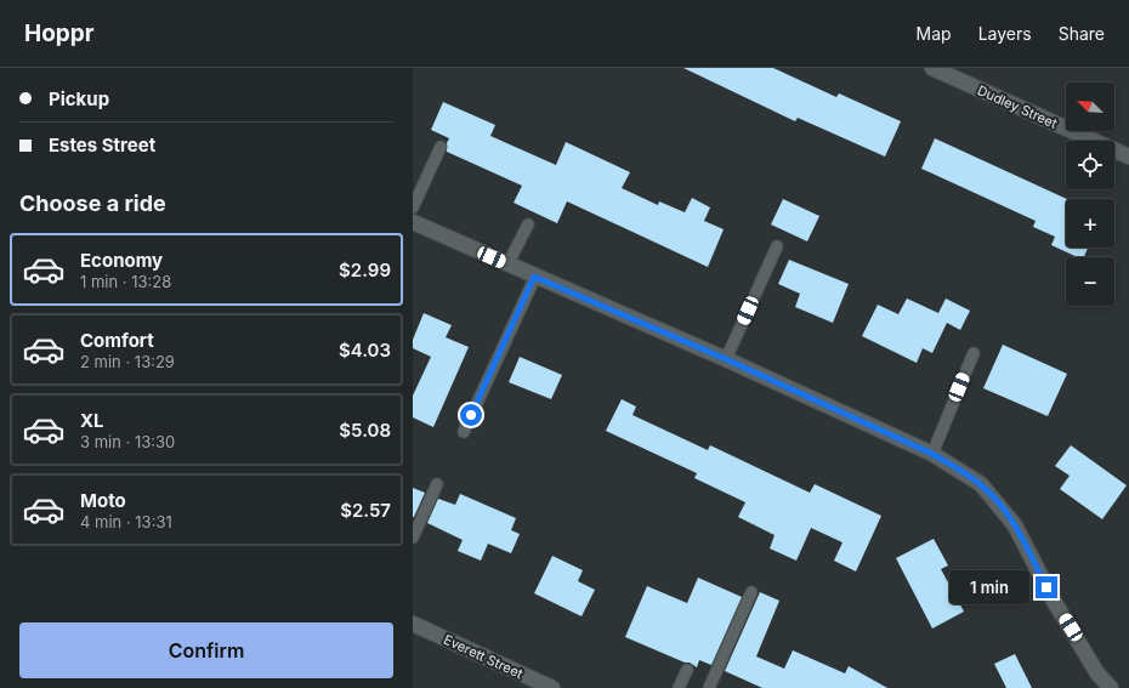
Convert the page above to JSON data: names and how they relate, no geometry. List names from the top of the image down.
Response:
{
  "streets": {
    "street": ["Dudley Street", "Everett Street"]
  },
  "north": "top left",
  "page": {
    "header": "Hoppr",
    "nav": ["Map", "Layers", "Share"],
    "banner": ["Pickup", "Estes Street"],
    "map_buttons": ["+", "−"],
    "heading": "Choose a ride",
    "list": [
      {
        "name": "Economy",
        "note": "1 min · 13:28",
        "value": "$2.99"
      },
      {
        "name": "Comfort",
        "note": "2 min · 13:29",
        "value": "$4.03"
      },
      {
        "name": "XL",
        "note": "3 min · 13:30",
        "value": "$5.08"
      },
      {
        "name": "Moto",
        "note": "4 min · 13:31",
        "value": "$2.57"
      }
    ],
    "bubble": "1 min",
    "buttons": "Confirm"
  }
}
